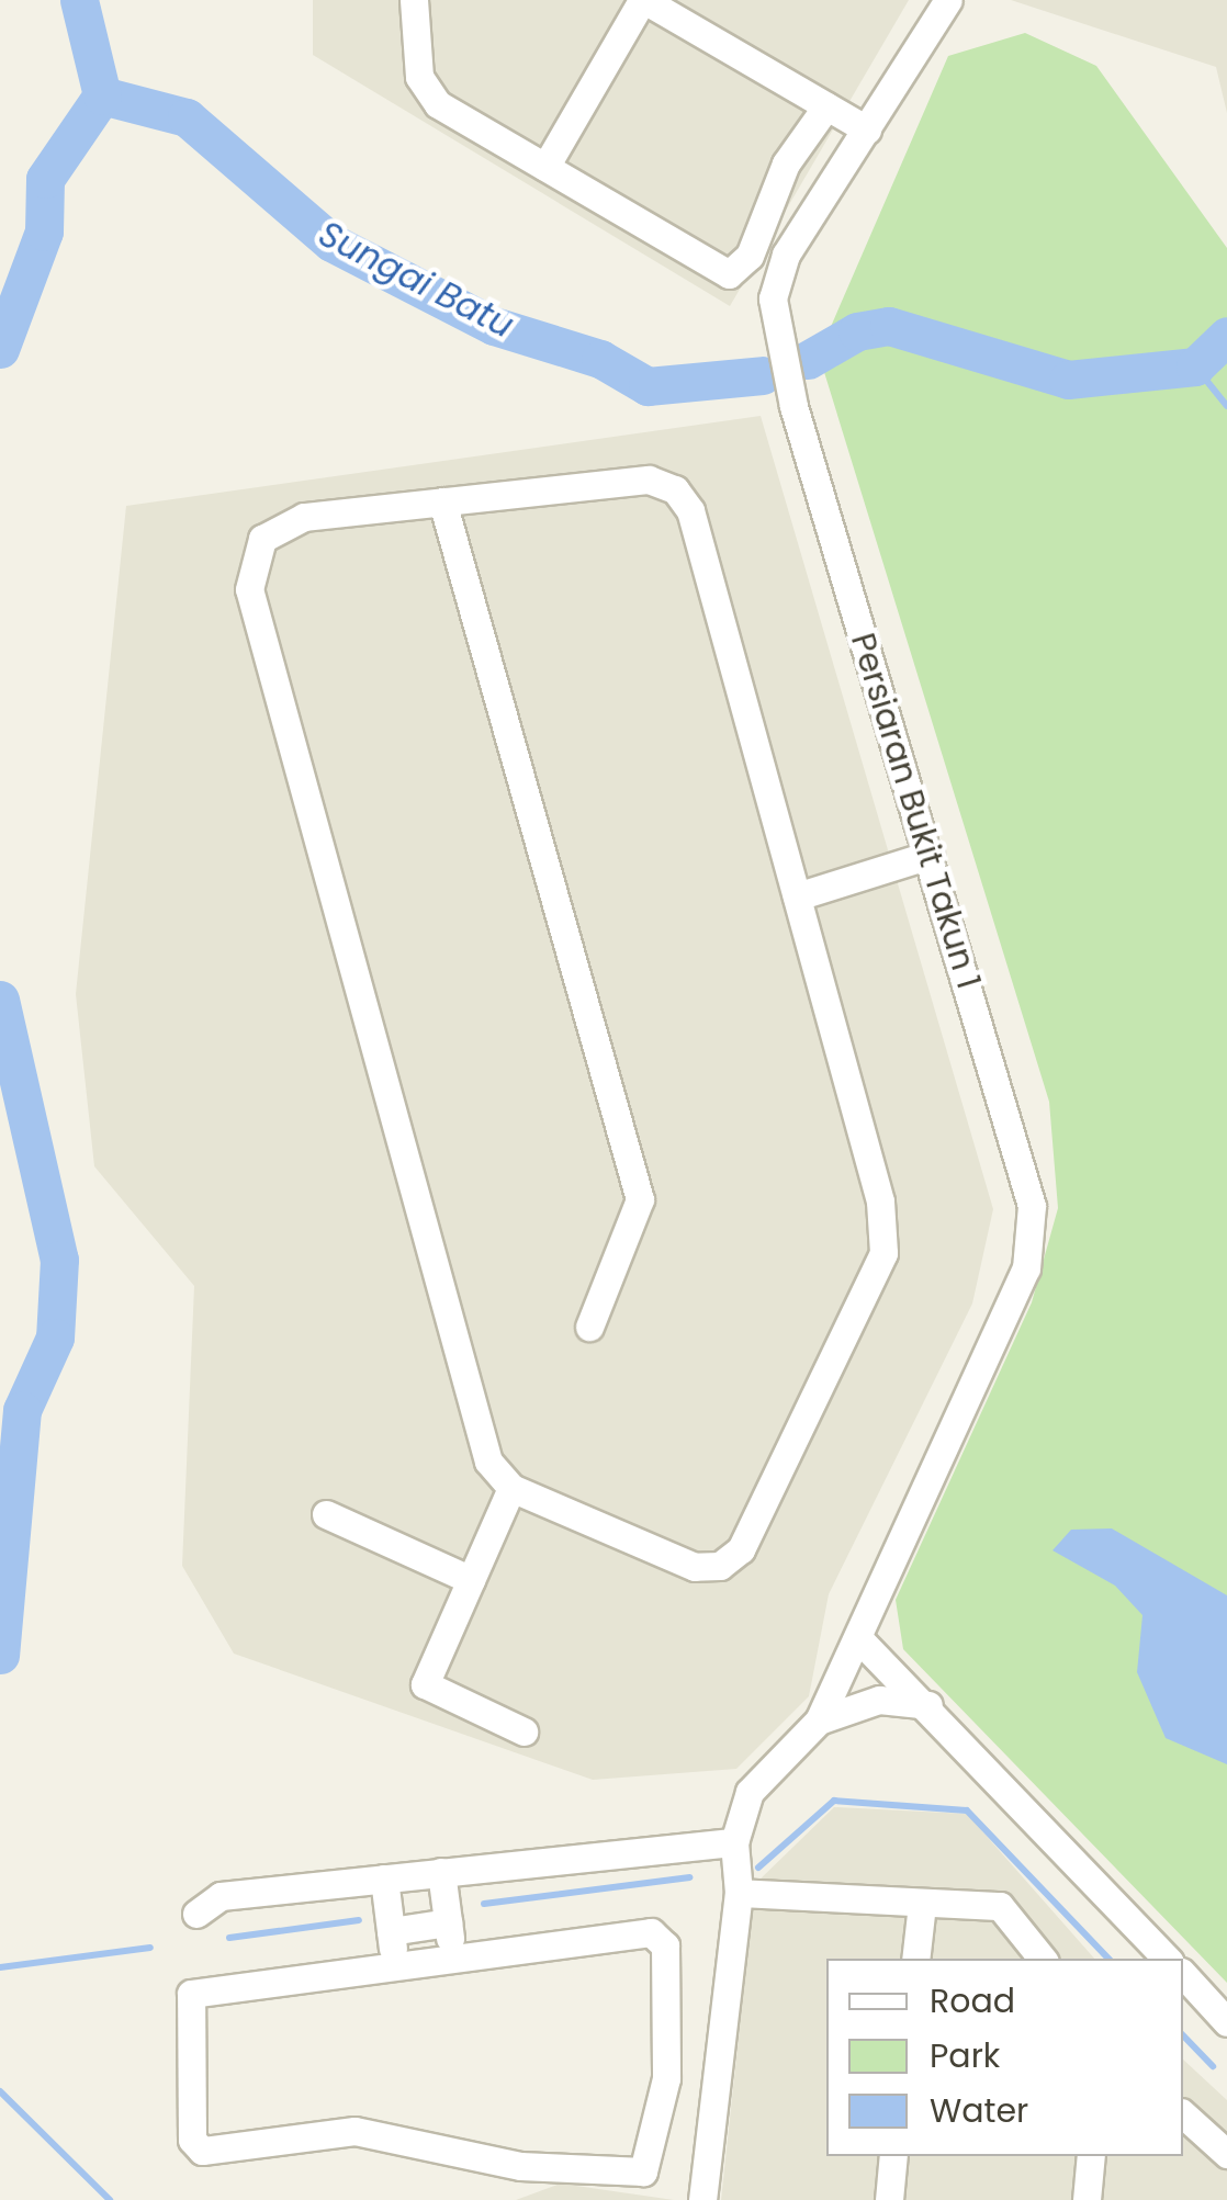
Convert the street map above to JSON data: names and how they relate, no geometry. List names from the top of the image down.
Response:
{
  "streets": {
    "street": ["Persiaran Bukit Takun 1"]
  },
  "water": ["Sungai Batu"],
  "legend": ["Road", "Park", "Water"]
}
